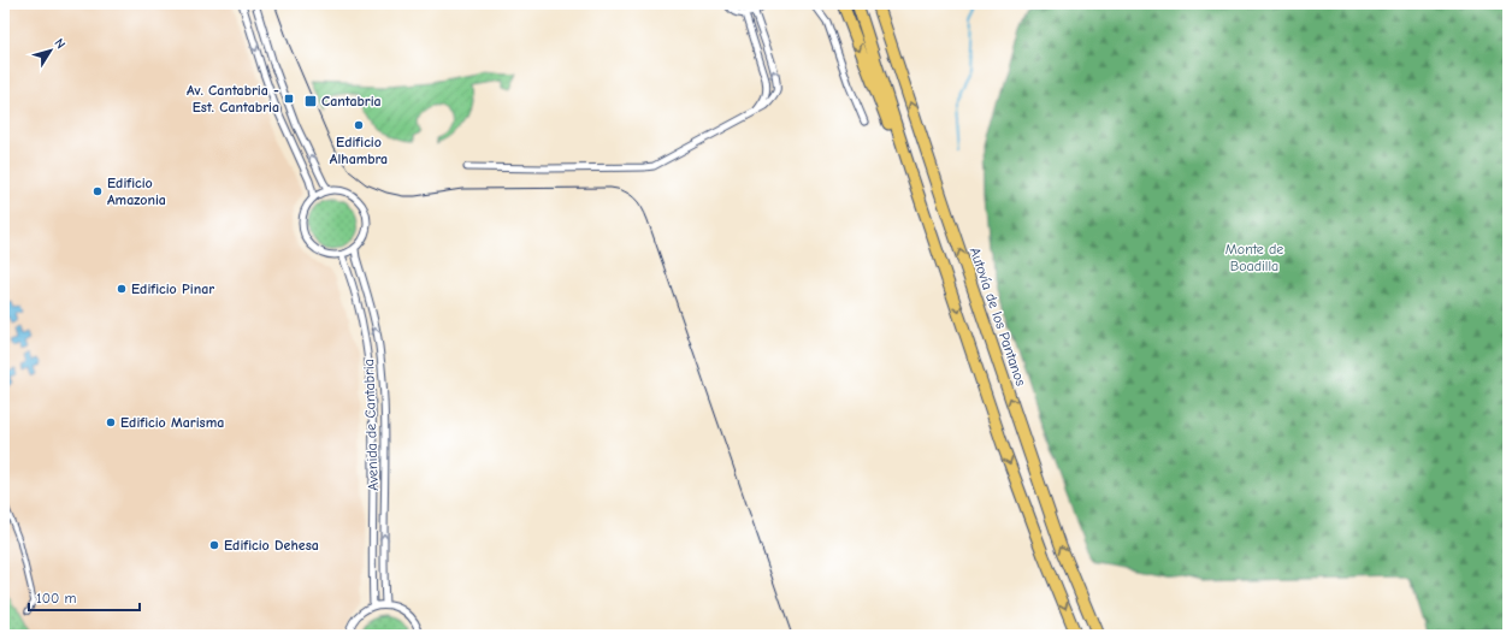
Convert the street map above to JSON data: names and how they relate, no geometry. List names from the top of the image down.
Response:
{
  "streets": {
    "highway": ["Autovía de los Pantanos"],
    "street": ["Avenida de Cantabria"]
  },
  "parks": ["Monte de Boadilla"],
  "places": {
    "transit": ["Av. Cantabria - Est. Cantabria", "Cantabria"],
    "other": [
      "Edificio Alhambra",
      "Edificio Amazonia",
      "Edificio Pinar",
      "Edificio Marisma",
      "Edificio Dehesa"
    ]
  },
  "scale_bar": "100 m",
  "north": "top right"
}
